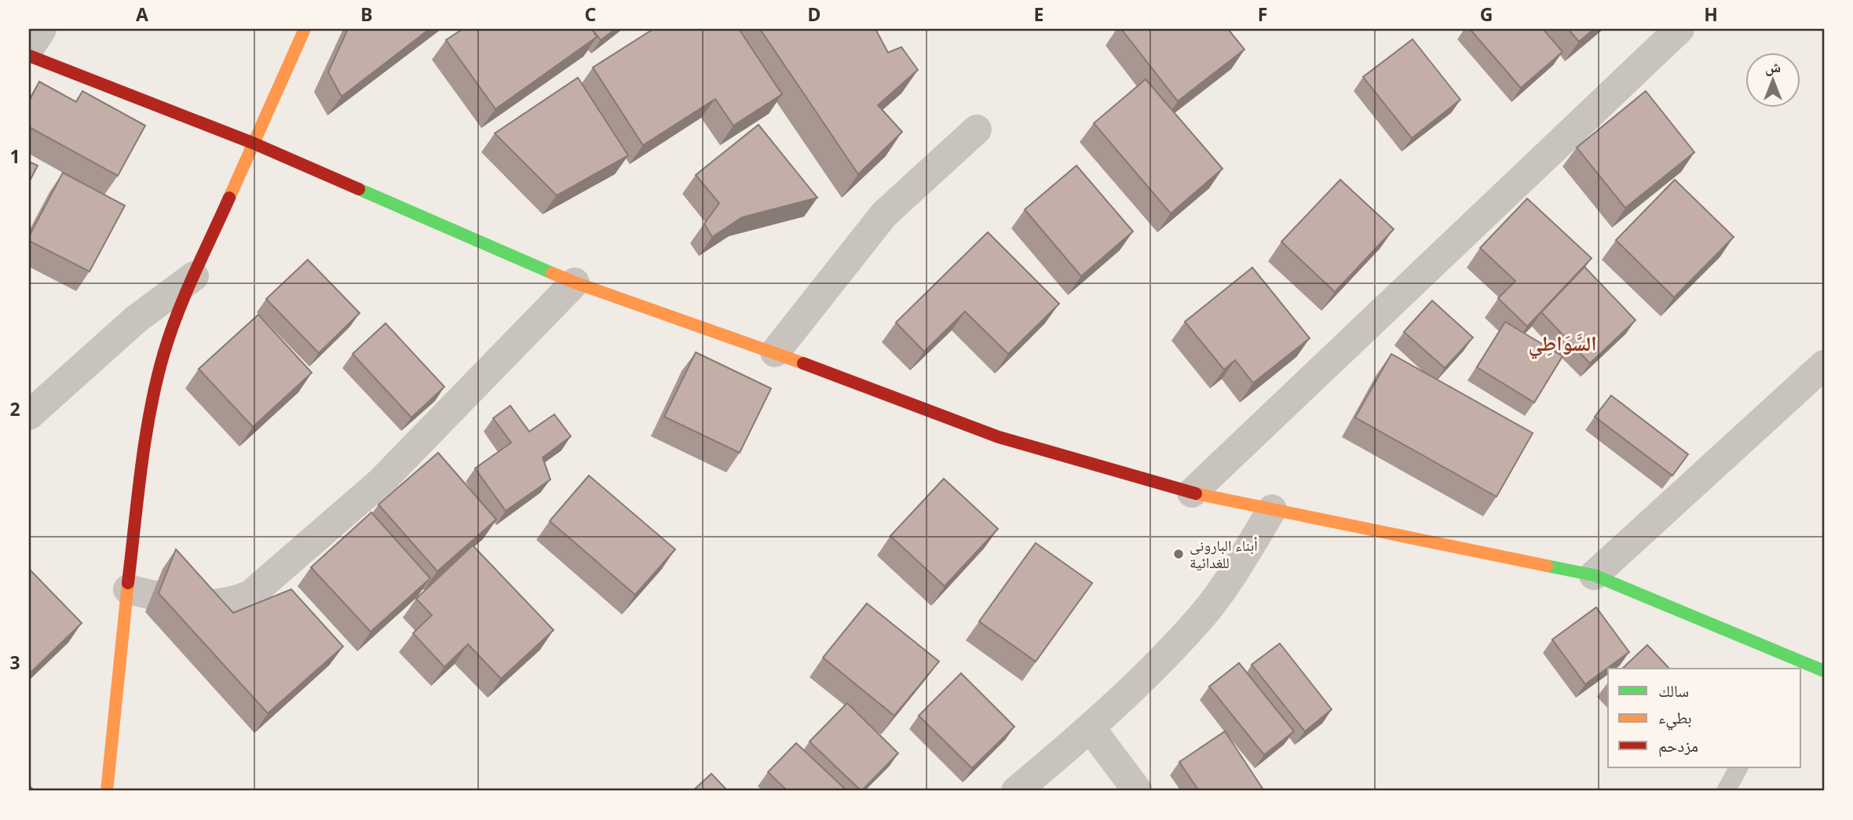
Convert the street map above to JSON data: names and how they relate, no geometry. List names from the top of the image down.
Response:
{
  "districts": ["السَّوَاطِي"],
  "places": ["أبناء البارونى للغدائية"],
  "legend": ["سالك", "بطيء", "مزدحم"],
  "north": "top",
  "grid": {
    "columns": [
      "A",
      "B",
      "C",
      "D",
      "E",
      "F",
      "G",
      "H"
    ],
    "rows": ["1", "2", "3"]
  }
}
